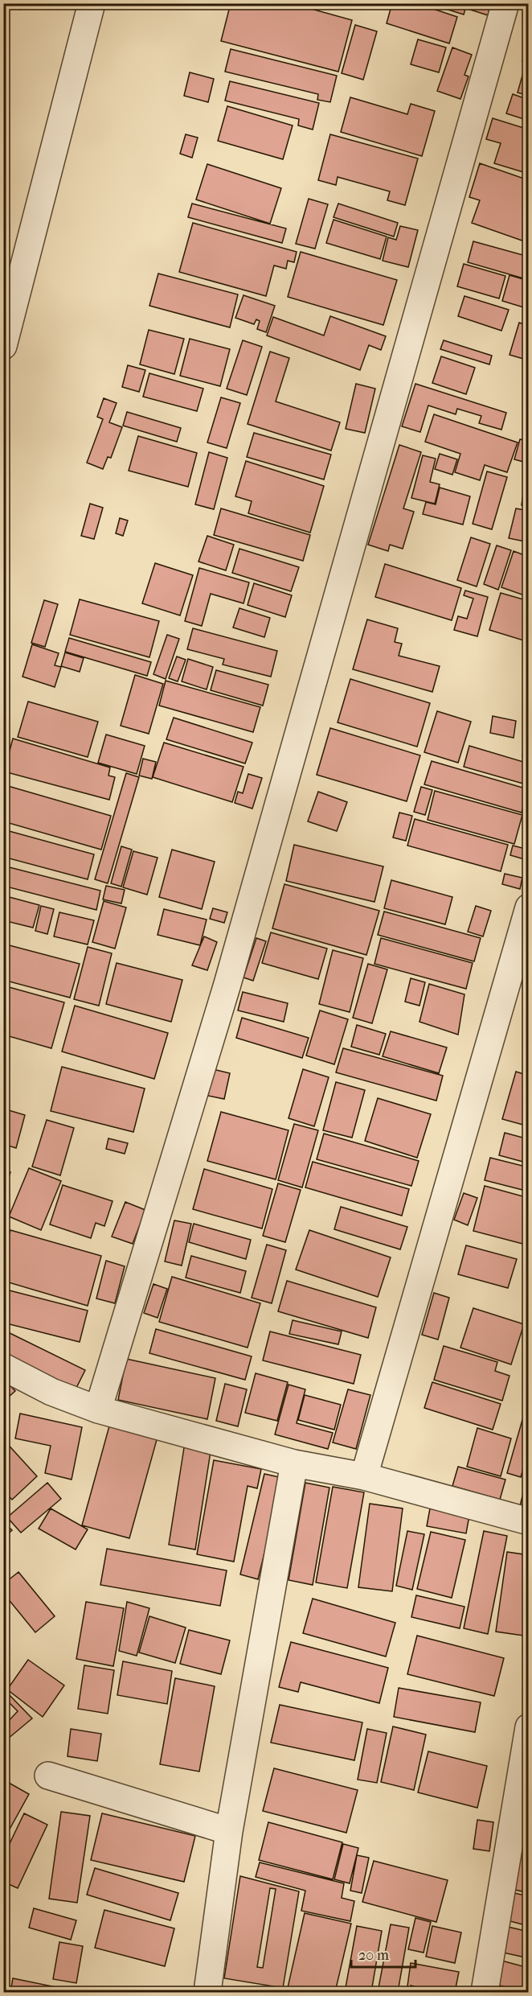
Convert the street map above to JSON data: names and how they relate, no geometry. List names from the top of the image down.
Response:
{
  "scale_bar": "20 m"
}
